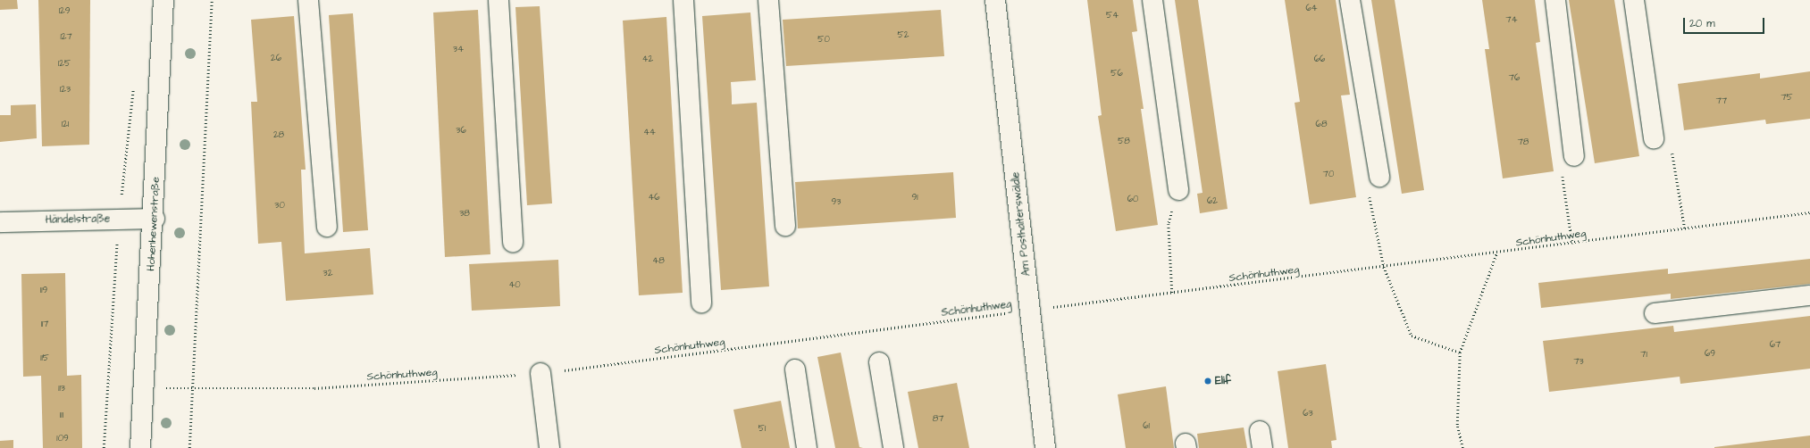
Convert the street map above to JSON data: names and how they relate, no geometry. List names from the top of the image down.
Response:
{
  "streets": {
    "street": ["Händelstraße", "Hohenhewenstraße", "Am Posthalterswäldle"],
    "path": ["Schönhuthweg"]
  },
  "crossings": [
    ["Händelstraße", "Hohenhewenstraße"],
    ["Hohenhewenstraße", "Schönhuthweg"],
    ["Am Posthalterswäldle", "Schönhuthweg"]
  ],
  "places": ["Elif"],
  "house_numbers": [
    "64",
    "129",
    "54",
    "74",
    "52",
    "127",
    "50",
    "34",
    "26",
    "42",
    "66",
    "125",
    "56",
    "76",
    "123",
    "75",
    "77",
    "121",
    "68",
    "36",
    "44",
    "28",
    "58",
    "78",
    "70",
    "46",
    "91",
    "60",
    "62",
    "93",
    "30",
    "38",
    "48",
    "32",
    "40",
    "119",
    "117",
    "67",
    "69",
    "71",
    "115",
    "73",
    "113",
    "63",
    "111",
    "87",
    "61",
    "51",
    "109"
  ],
  "scale_bar": "20 m"
}
